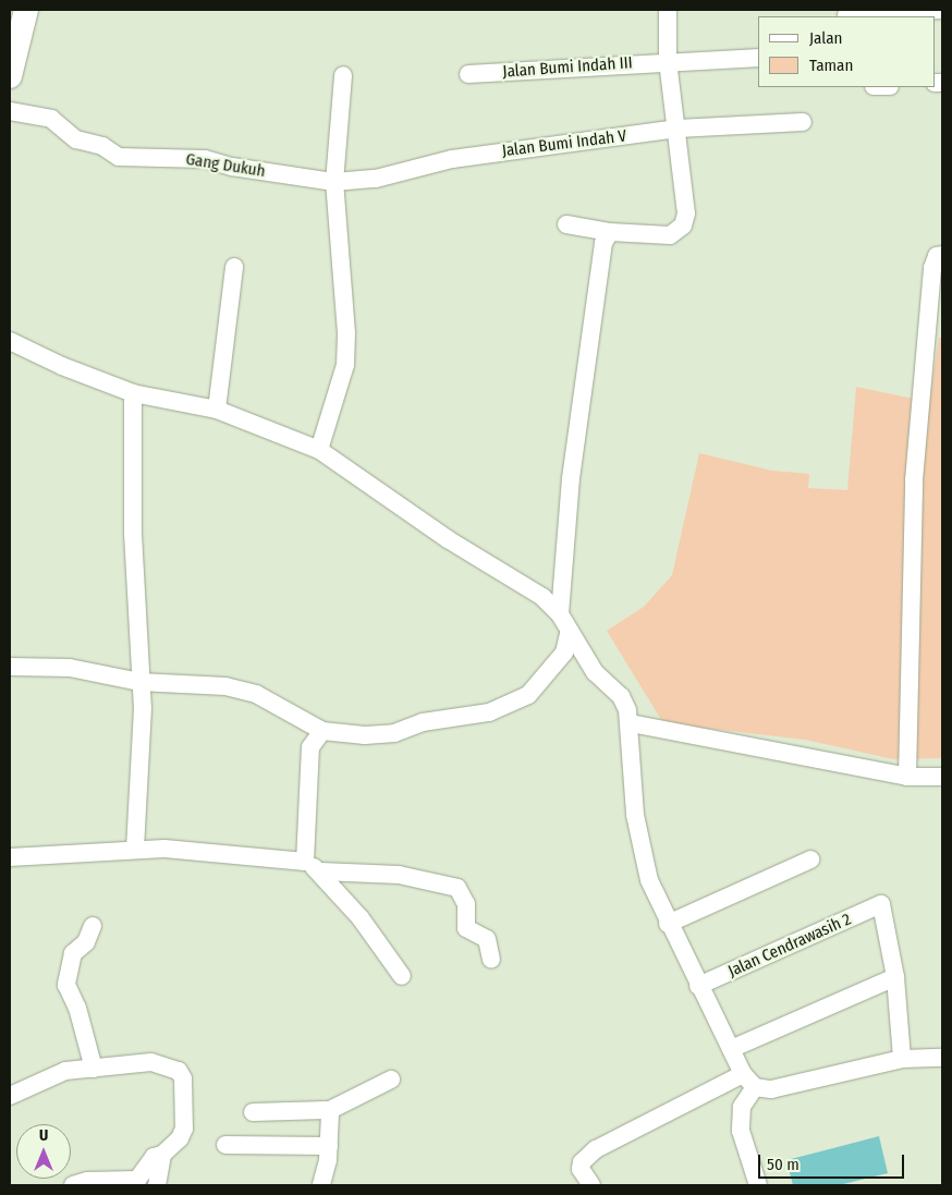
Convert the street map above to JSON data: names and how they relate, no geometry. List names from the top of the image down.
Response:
{
  "streets": {
    "street": [
      "Jalan Bumi Indah III",
      "Jalan Bumi Indah V",
      "Gang Dukuh",
      "Jalan Cendrawasih 2"
    ]
  },
  "crossings": [
    ["Jalan Bumi Indah V", "Gang Dukuh"]
  ],
  "legend": ["Jalan", "Taman"],
  "scale_bar": "50 m",
  "north": "top"
}
